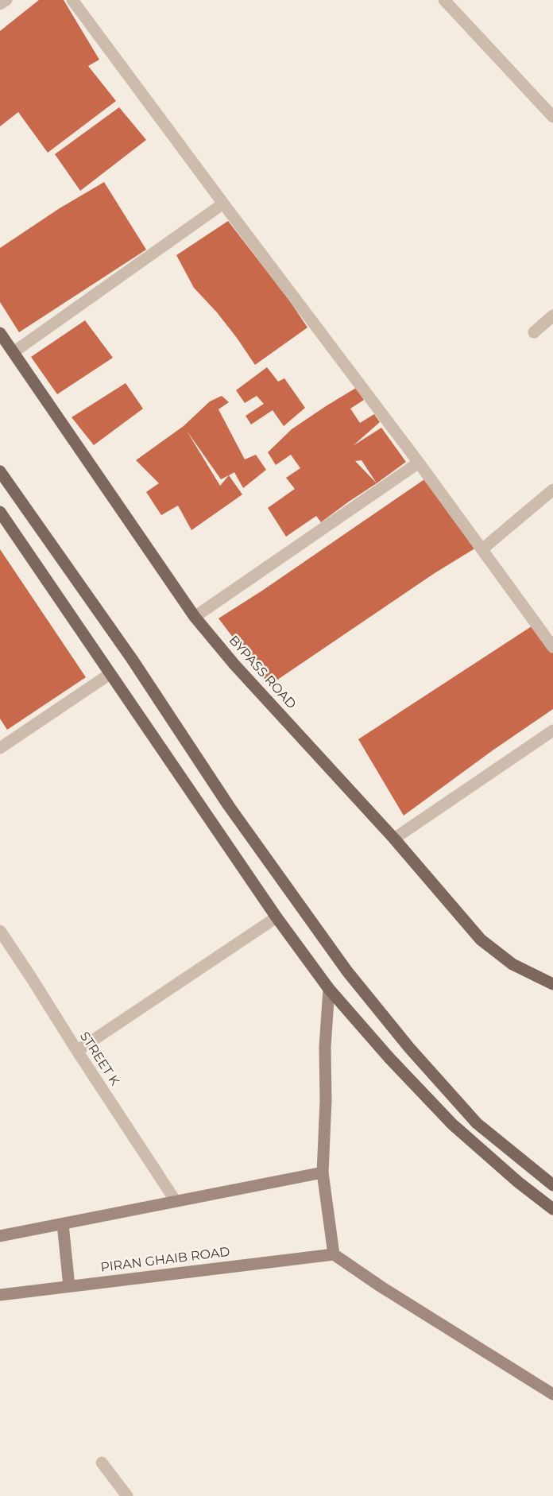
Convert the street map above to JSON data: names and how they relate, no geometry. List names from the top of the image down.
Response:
{
  "streets": {
    "main road": ["BYPASS ROAD", "PIRAN GHAIB ROAD"],
    "street": ["STREET K"]
  }
}
